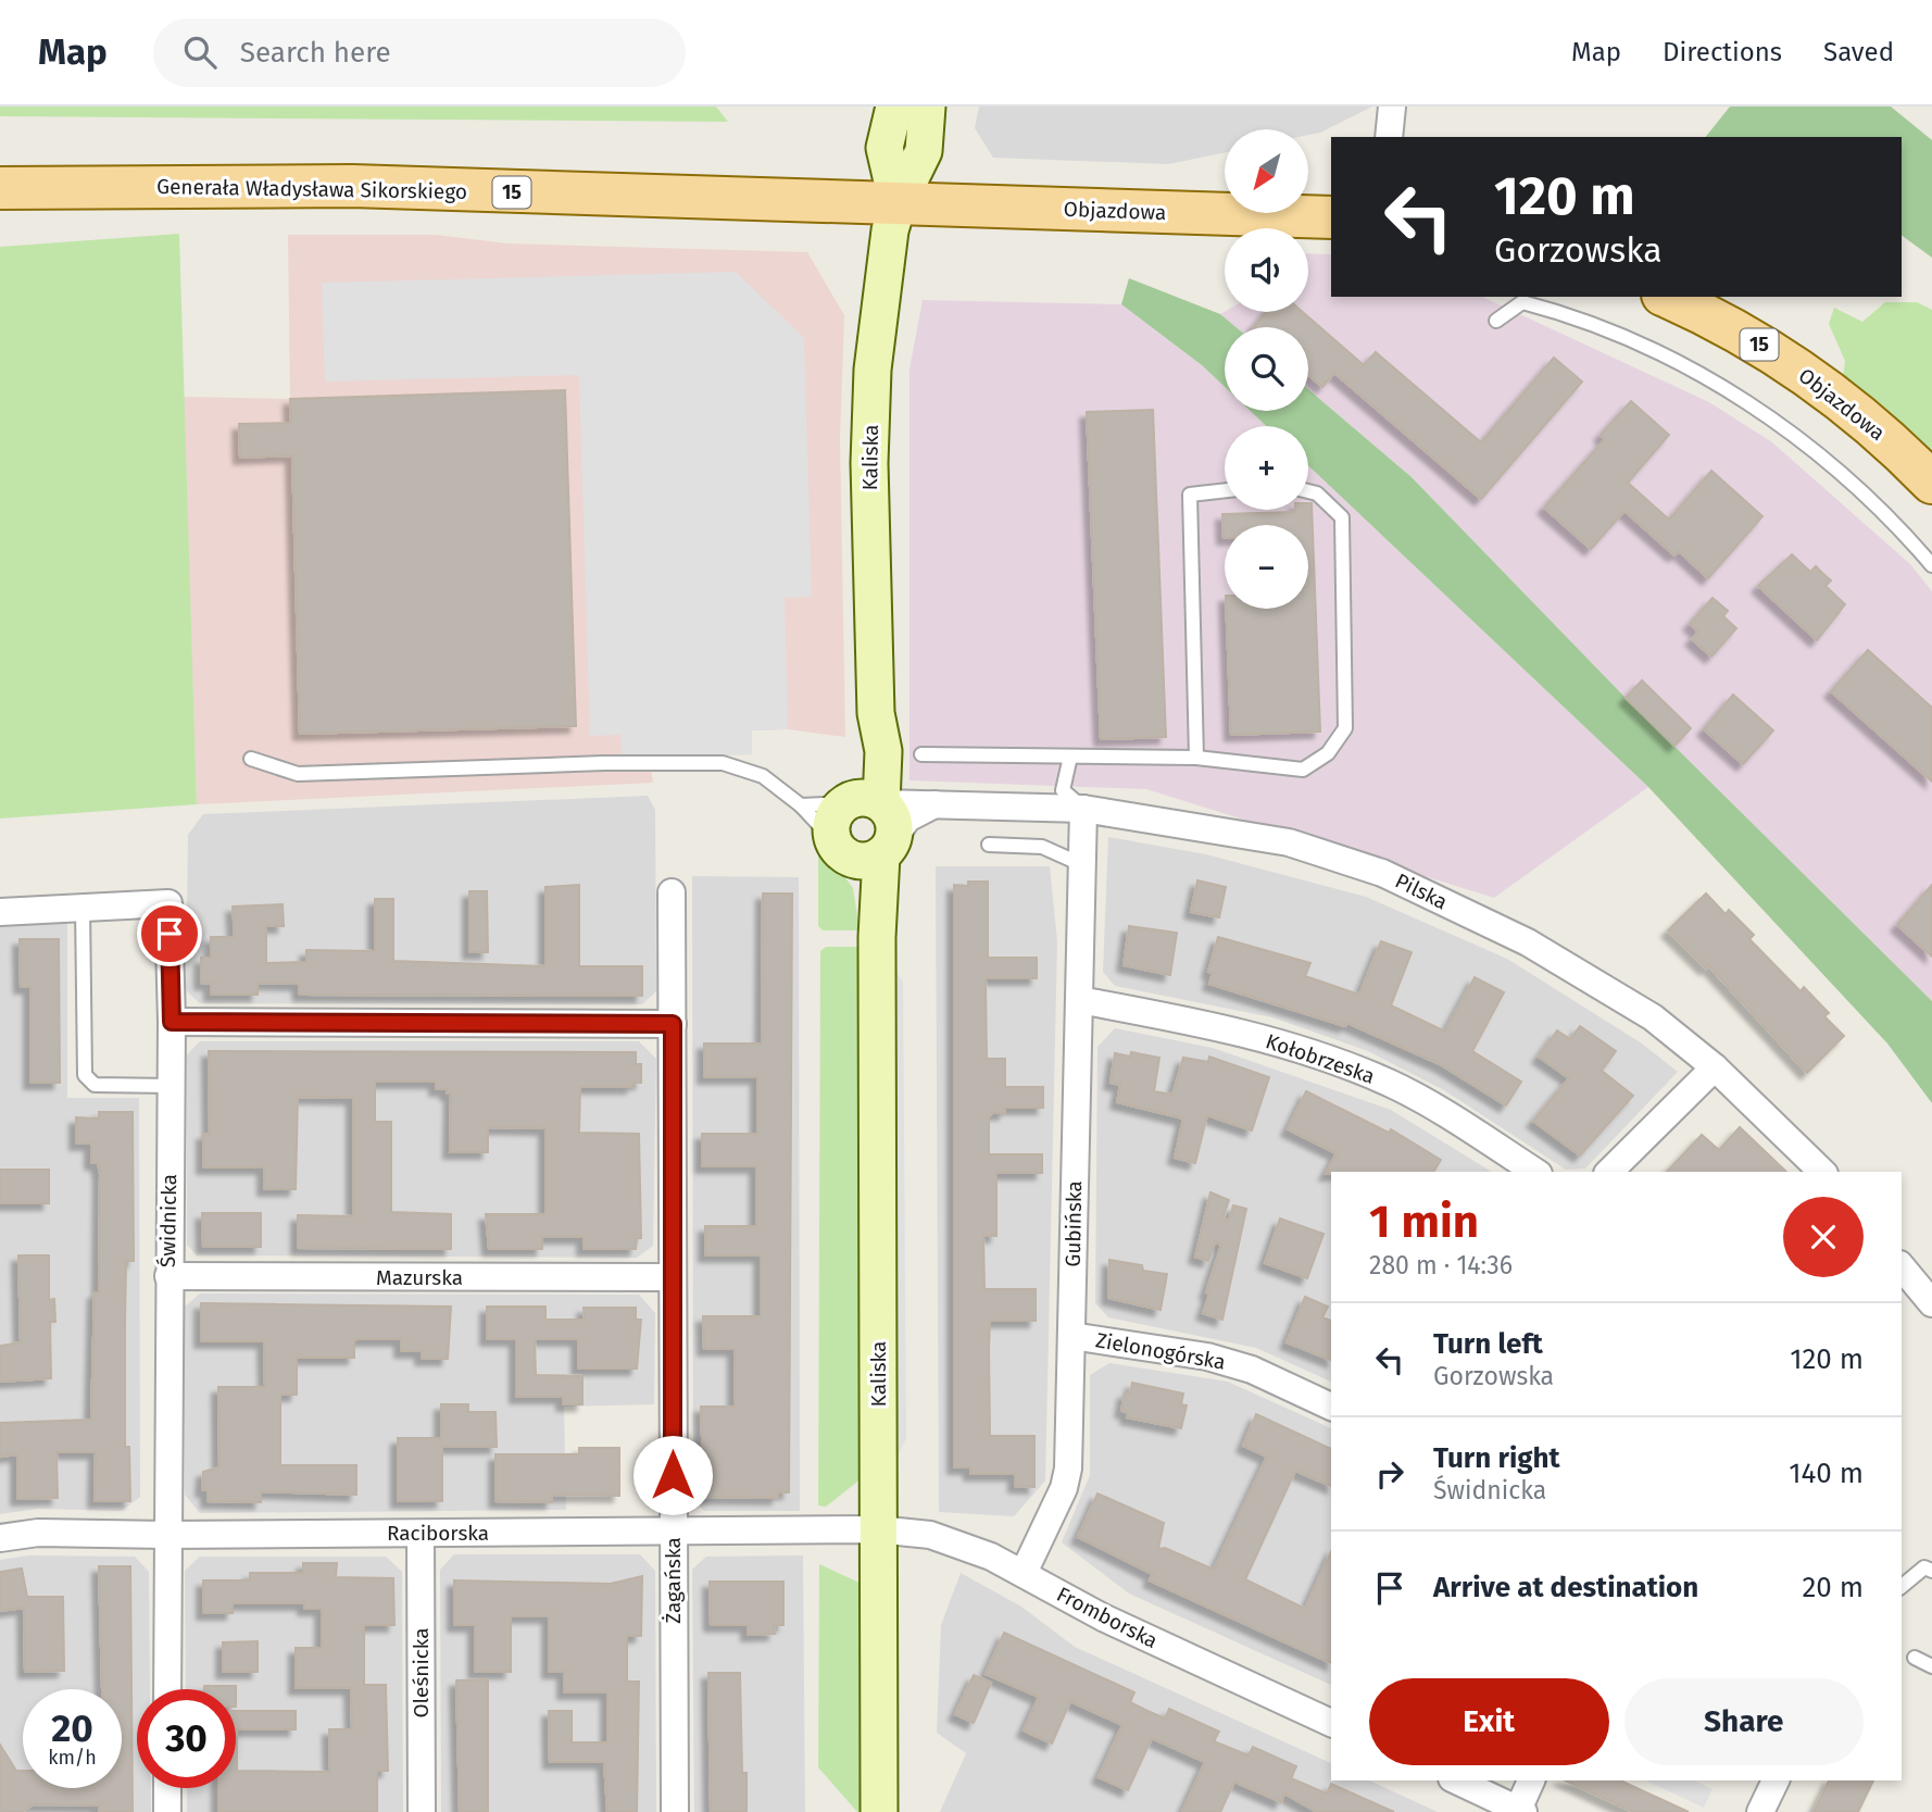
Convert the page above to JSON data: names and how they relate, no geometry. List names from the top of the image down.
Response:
{
  "streets": {
    "main road": ["Generała Władysława Sikorskiego", "15", "Objazdowa"],
    "street": [
      "Kaliska",
      "Pilska",
      "Kołobrzeska",
      "Świdnicka",
      "Gubińska",
      "Mazurska",
      "Zielonogórska",
      "Raciborska",
      "Żagańska",
      "Fromborska",
      "Oleśnicka"
    ]
  },
  "crossings": [
    ["Generała Władysława Sikorskiego", "Objazdowa"],
    ["Generała Władysława Sikorskiego", "Kaliska"],
    ["Objazdowa", "Kaliska"],
    ["Kaliska", "Pilska"],
    ["Kaliska", "Raciborska"],
    ["Kaliska", "Fromborska"],
    ["Pilska", "Gubińska"],
    ["Kołobrzeska", "Gubińska"],
    ["Świdnicka", "Mazurska"],
    ["Świdnicka", "Raciborska"],
    ["Gubińska", "Zielonogórska"],
    ["Gubińska", "Fromborska"],
    ["Mazurska", "Żagańska"],
    ["Raciborska", "Żagańska"],
    ["Raciborska", "Fromborska"],
    ["Raciborska", "Oleśnicka"]
  ],
  "north": "bottom left",
  "page": {
    "header": "Map",
    "search": "Search here",
    "nav": ["Map", "Directions", "Saved"],
    "map_buttons": ["+", "−"],
    "turn": ["120 m", "Gorzowska"],
    "heading": ["1 min", "280 m · 14:36"],
    "list": [
      {
        "name": "Turn left",
        "note": "Gorzowska",
        "value": "120 m"
      },
      {
        "name": "Turn right",
        "note": "Świdnicka",
        "value": "140 m"
      },
      {
        "name": "Arrive at destination",
        "value": "20 m"
      }
    ],
    "buttons": ["Exit", "Share"],
    "speed": "20 km/h",
    "limit": "30"
  }
}
